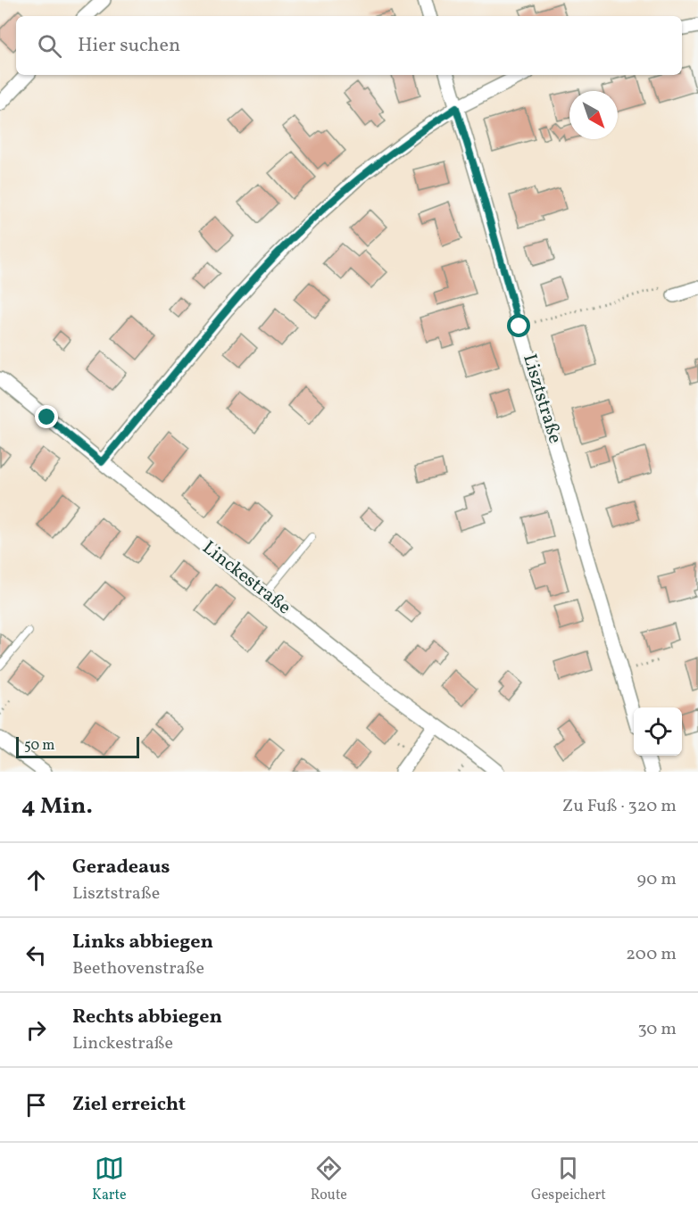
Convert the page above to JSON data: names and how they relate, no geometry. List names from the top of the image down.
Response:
{
  "streets": {
    "street": ["Lisztstraße", "Linckestraße"]
  },
  "scale_bar": "50 m",
  "north": "bottom right",
  "page": {
    "search": "Hier suchen",
    "scale": "50 m",
    "heading": ["4 Min.", "Zu Fuß · 320 m"],
    "list": [
      ["Geradeaus", "Lisztstraße", "90 m"],
      ["Links abbiegen", "Beethovenstraße", "200 m"],
      ["Rechts abbiegen", "Linckestraße", "30 m"],
      "Ziel erreicht"
    ],
    "nav": ["Karte", "Route", "Gespeichert"]
  }
}
